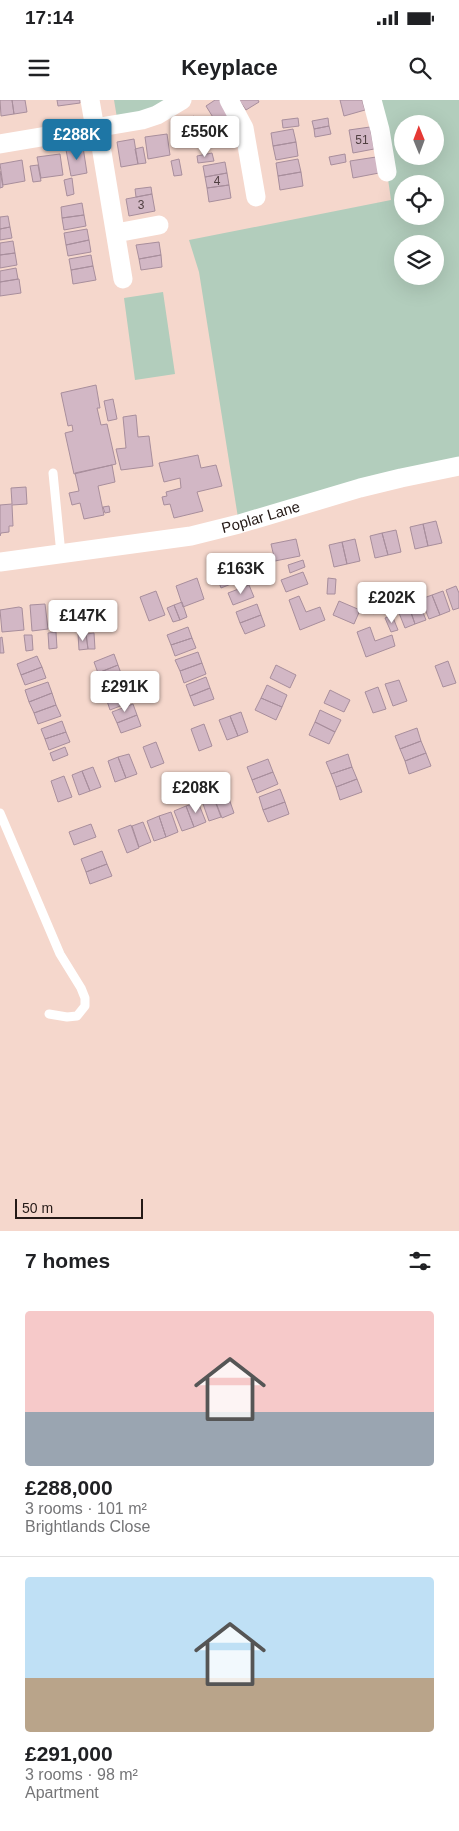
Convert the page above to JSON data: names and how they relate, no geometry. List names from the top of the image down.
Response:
{
  "streets": {
    "street": ["Poplar Lane"]
  },
  "house_numbers": ["51", "4", "3"],
  "scale_bar": "50 m",
  "north": "top",
  "page": {
    "status": "17:14",
    "header": "Keyplace",
    "price": [
      "£550K",
      "£288K",
      "£163K",
      "£202K",
      "£147K",
      "£291K",
      "£208K"
    ],
    "scale": "50 m",
    "heading": "7 homes",
    "list": [
      {
        "name": "£288,000",
        "note": "3 rooms · 101 m² · Brightlands Close"
      },
      {
        "name": "£291,000",
        "note": "3 rooms · 98 m² · Apartment"
      }
    ]
  }
}
